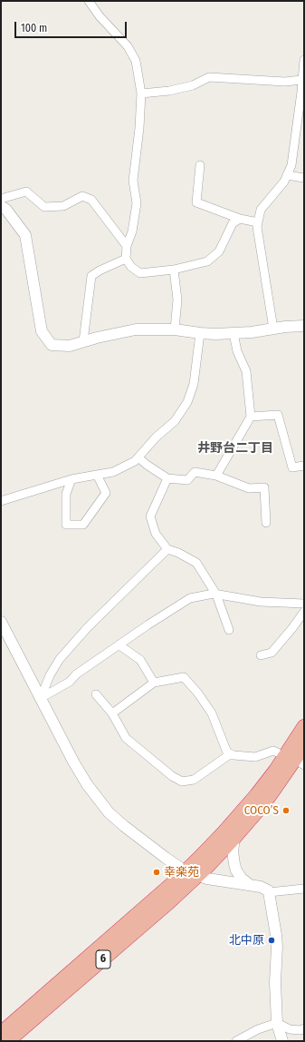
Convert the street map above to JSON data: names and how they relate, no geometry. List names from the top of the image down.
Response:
{
  "streets": {
    "highway": ["6"]
  },
  "districts": ["井野台二丁目"],
  "places": ["COCO’S", "幸楽苑", "北中原"],
  "scale_bar": "100 m"
}
